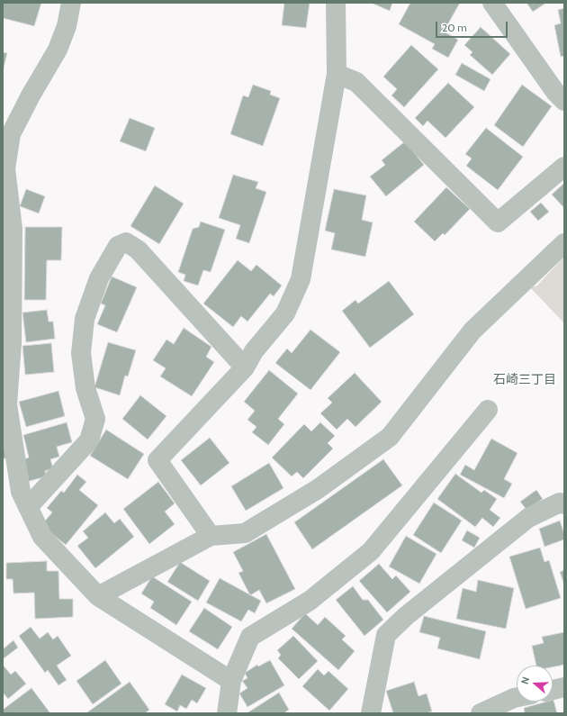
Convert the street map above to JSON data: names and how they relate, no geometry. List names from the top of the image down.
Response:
{
  "districts": ["石崎三丁目"],
  "scale_bar": "20 m",
  "north": "left"
}
